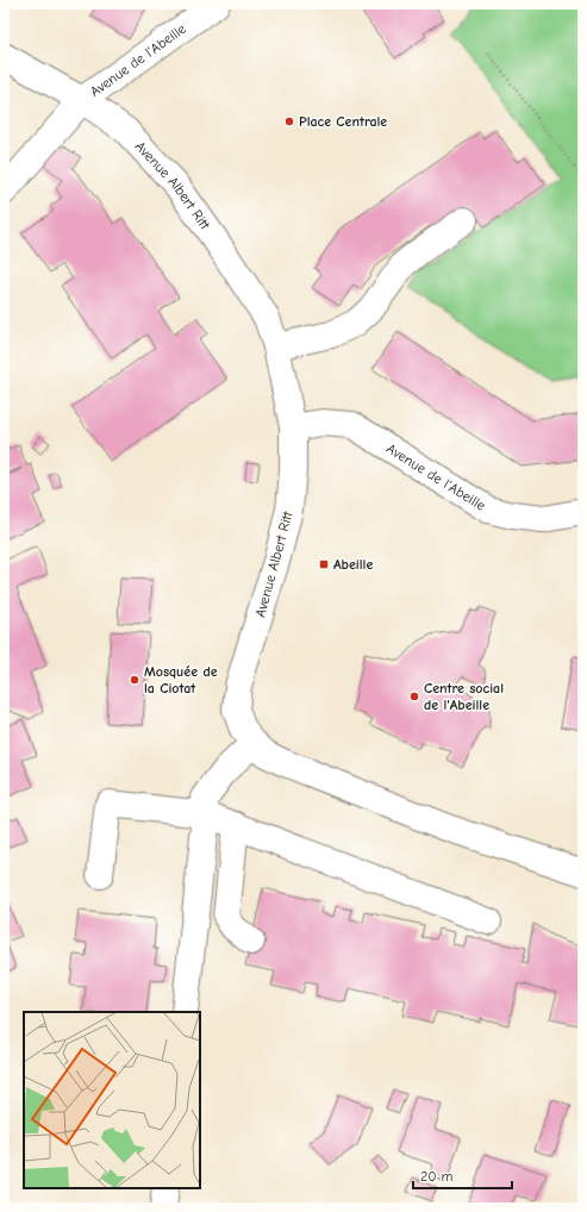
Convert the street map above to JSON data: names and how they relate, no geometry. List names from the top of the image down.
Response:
{
  "streets": {
    "street": ["Avenue de l'Abeille", "Avenue Albert Ritt"]
  },
  "crossings": [
    ["Avenue de l'Abeille", "Avenue Albert Ritt"]
  ],
  "places": {
    "other": ["Place Centrale", "Mosquée de la Ciotat", "Centre social de l'Abeille"],
    "transit": ["Abeille"]
  },
  "scale_bar": "20 m"
}
